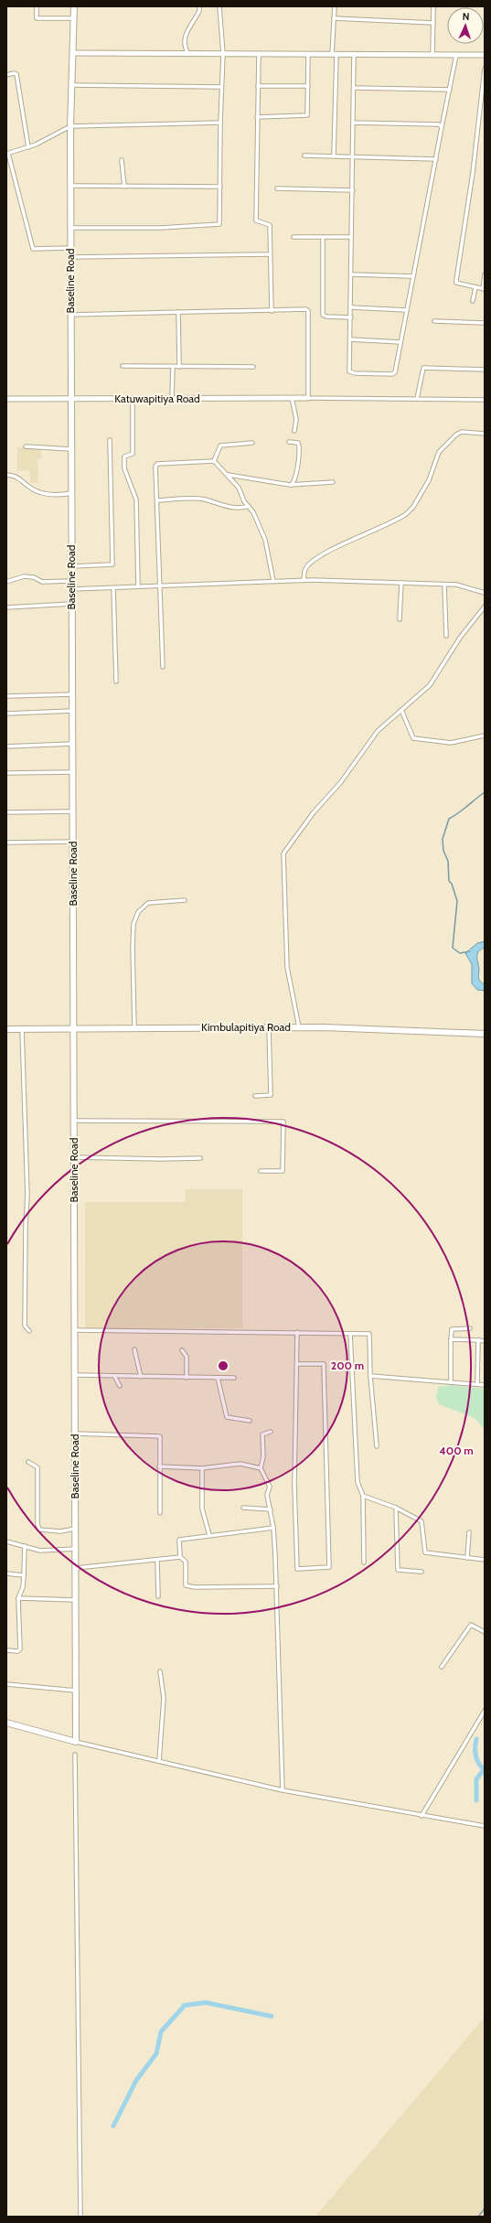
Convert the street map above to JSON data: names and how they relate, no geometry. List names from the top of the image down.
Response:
{
  "streets": {
    "main road": ["Baseline Road", "Kimbulapitiya Road"],
    "street": ["Katuwapitiya Road"]
  },
  "crossings": [
    ["Baseline Road", "Katuwapitiya Road"],
    ["Baseline Road", "Kimbulapitiya Road"]
  ],
  "north": "top",
  "rings": ["200 m", "400 m"]
}
